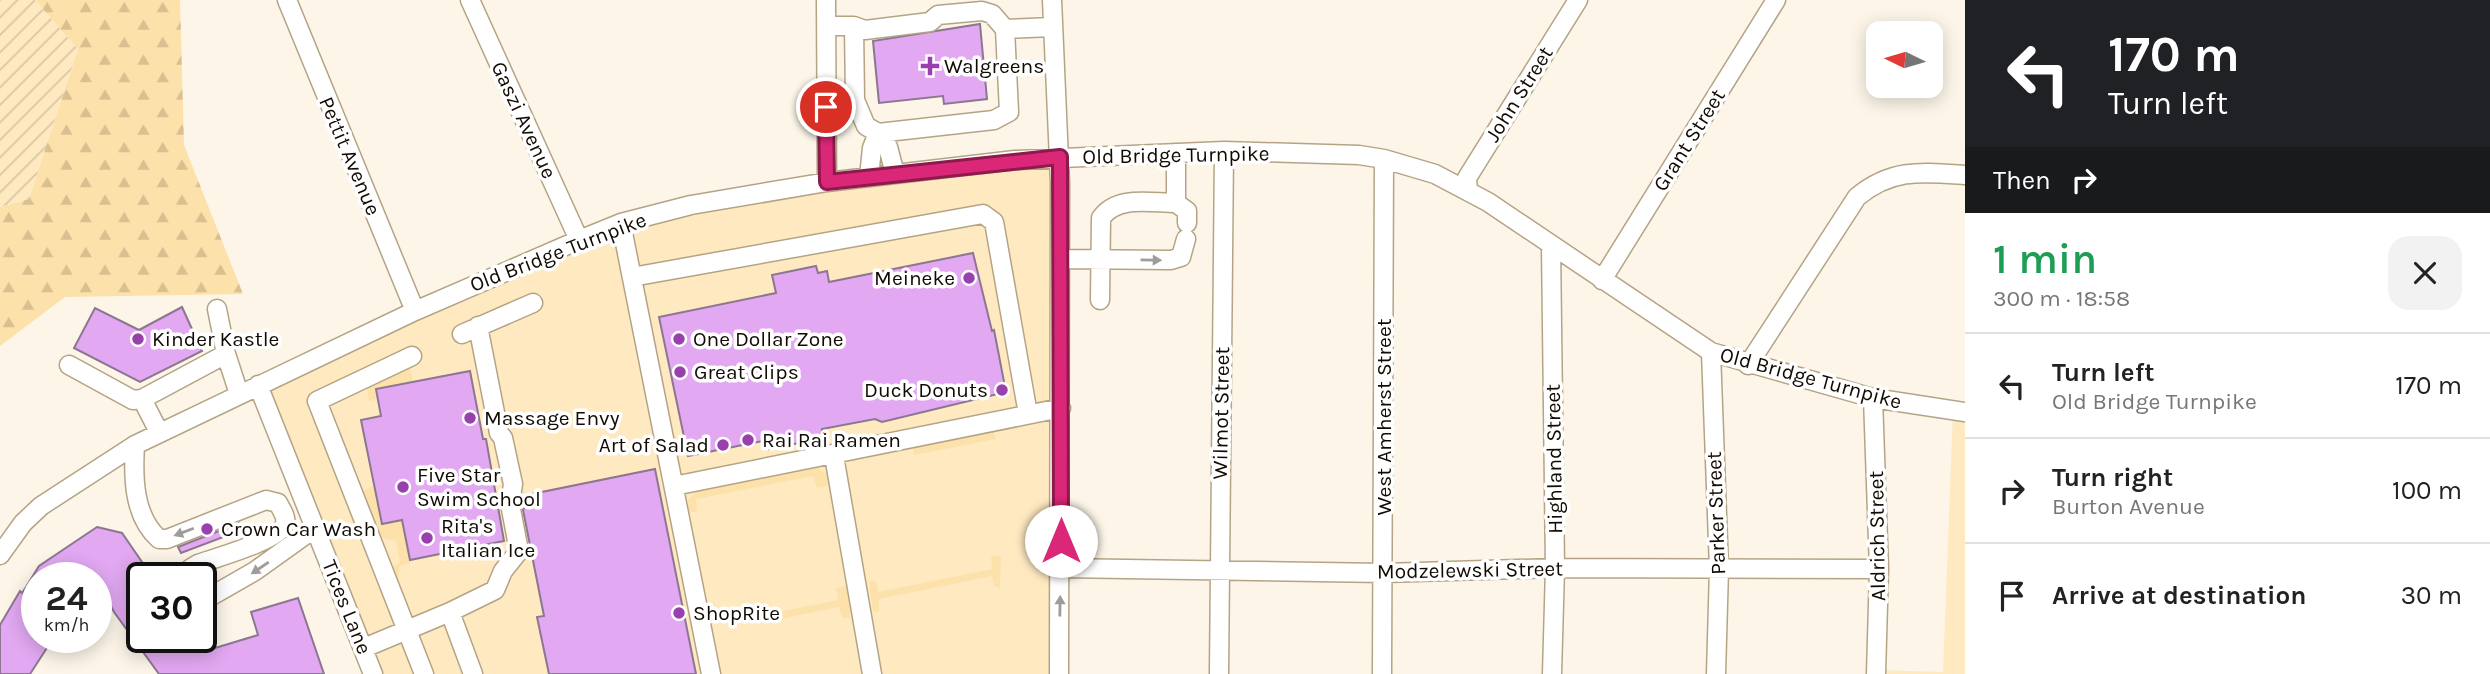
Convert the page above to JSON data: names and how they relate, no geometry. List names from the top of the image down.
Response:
{
  "streets": {
    "street": [
      "John Street",
      "Gaszi Avenue",
      "Grant Street",
      "Old Bridge Turnpike",
      "Pettit Avenue",
      "Wilmot Street",
      "West Amherst Street",
      "Highland Street",
      "Parker Street",
      "Aldrich Street",
      "Modzelewski Street",
      "Tices Lane"
    ]
  },
  "crossings": [
    ["John Street", "Old Bridge Turnpike"],
    ["Gaszi Avenue", "Old Bridge Turnpike"],
    ["Grant Street", "Old Bridge Turnpike"],
    ["Old Bridge Turnpike", "Pettit Avenue"],
    ["Old Bridge Turnpike", "Wilmot Street"],
    ["Old Bridge Turnpike", "West Amherst Street"],
    ["Old Bridge Turnpike", "Highland Street"],
    ["Old Bridge Turnpike", "Parker Street"],
    ["Old Bridge Turnpike", "Aldrich Street"],
    ["Old Bridge Turnpike", "Tices Lane"],
    ["Wilmot Street", "Modzelewski Street"],
    ["West Amherst Street", "Modzelewski Street"],
    ["Highland Street", "Modzelewski Street"],
    ["Parker Street", "Modzelewski Street"],
    ["Aldrich Street", "Modzelewski Street"]
  ],
  "places": {
    "health": ["Walgreens"],
    "other": [
      "Meineke",
      "Kinder Kastle",
      "One Dollar Zone",
      "Great Clips",
      "Duck Donuts",
      "Massage Envy",
      "Rai Rai Ramen",
      "Art of Salad",
      "Five Star Swim School",
      "Crown Car Wash",
      "Rita's Italian Ice",
      "ShopRite"
    ]
  },
  "north": "left",
  "page": {
    "turn": ["170 m", "Turn left"],
    "then": "Then",
    "heading": ["1 min", "300 m · 18:58"],
    "list": [
      {
        "name": "Turn left",
        "note": "Old Bridge Turnpike",
        "value": "170 m"
      },
      {
        "name": "Turn right",
        "note": "Burton Avenue",
        "value": "100 m"
      },
      {
        "name": "Arrive at destination",
        "value": "30 m"
      }
    ],
    "speed": "24 km/h",
    "limit": "30"
  }
}
